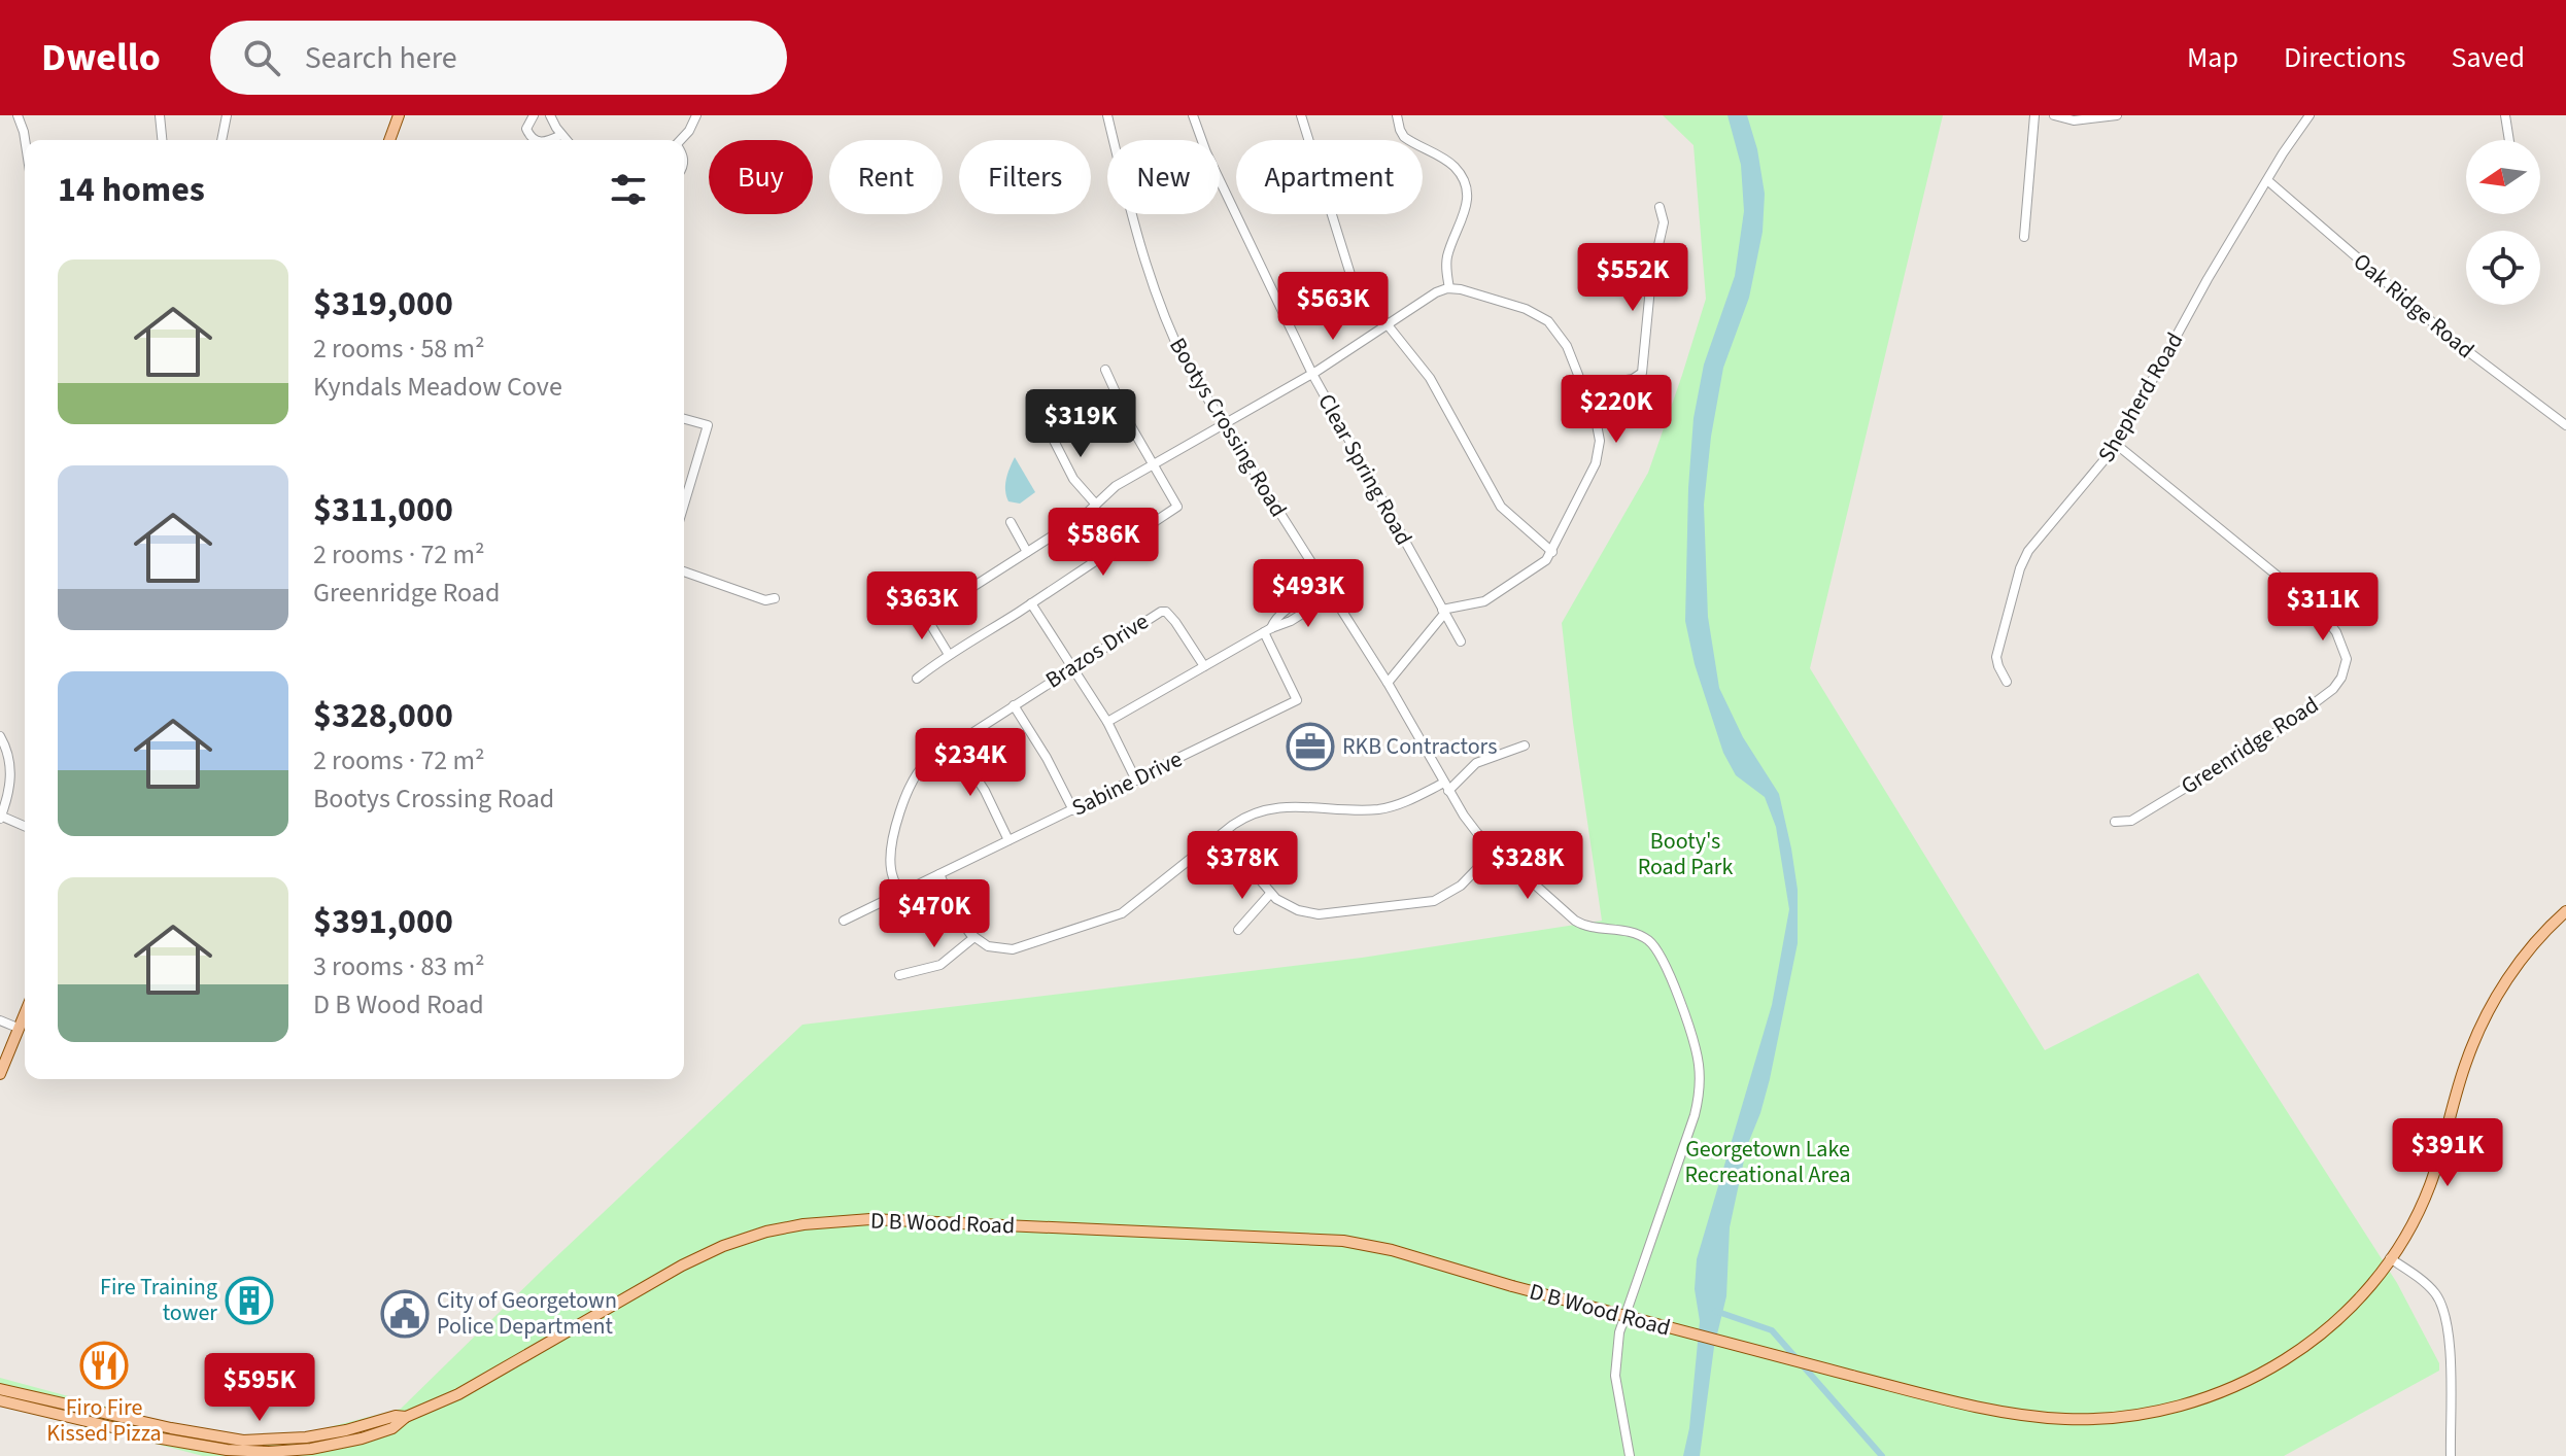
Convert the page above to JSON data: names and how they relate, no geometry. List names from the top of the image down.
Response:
{
  "streets": {
    "main road": ["D B Wood Road"],
    "street": [
      "Oak Ridge Road",
      "Shepherd Road",
      "Bootys Crossing Road",
      "Clear Spring Road",
      "Brazos Drive",
      "Greenridge Road",
      "Sabine Drive"
    ]
  },
  "crossings": [
    ["Oak Ridge Road", "Shepherd Road"],
    ["Shepherd Road", "Greenridge Road"],
    ["Brazos Drive", "Sabine Drive"]
  ],
  "parks": ["Booty's Road Park", "Georgetown Lake Recreational Area"],
  "places": {
    "office": ["RKB Contractors"],
    "building": ["Fire Training tower"],
    "public building": ["City of Georgetown Police Department"],
    "restaurant": ["Firo Fire Kissed Pizza"]
  },
  "north": "left",
  "page": {
    "header": "Dwello",
    "search": "Search here",
    "nav": ["Map", "Directions", "Saved"],
    "chip": [
      "Buy",
      "Rent",
      "Filters",
      "New",
      "Apartment"
    ],
    "heading": "14 homes",
    "list": [
      {
        "name": "$319,000",
        "note": "2 rooms · 58 m² · Kyndals Meadow Cove"
      },
      {
        "name": "$311,000",
        "note": "2 rooms · 72 m² · Greenridge Road"
      },
      {
        "name": "$328,000",
        "note": "2 rooms · 72 m² · Bootys Crossing Road"
      },
      {
        "name": "$391,000",
        "note": "3 rooms · 83 m² · D B Wood Road"
      }
    ],
    "price": [
      "$552K",
      "$563K",
      "$220K",
      "$319K",
      "$586K",
      "$493K",
      "$363K",
      "$311K",
      "$234K",
      "$378K",
      "$328K",
      "$470K",
      "$391K",
      "$595K"
    ]
  }
}
